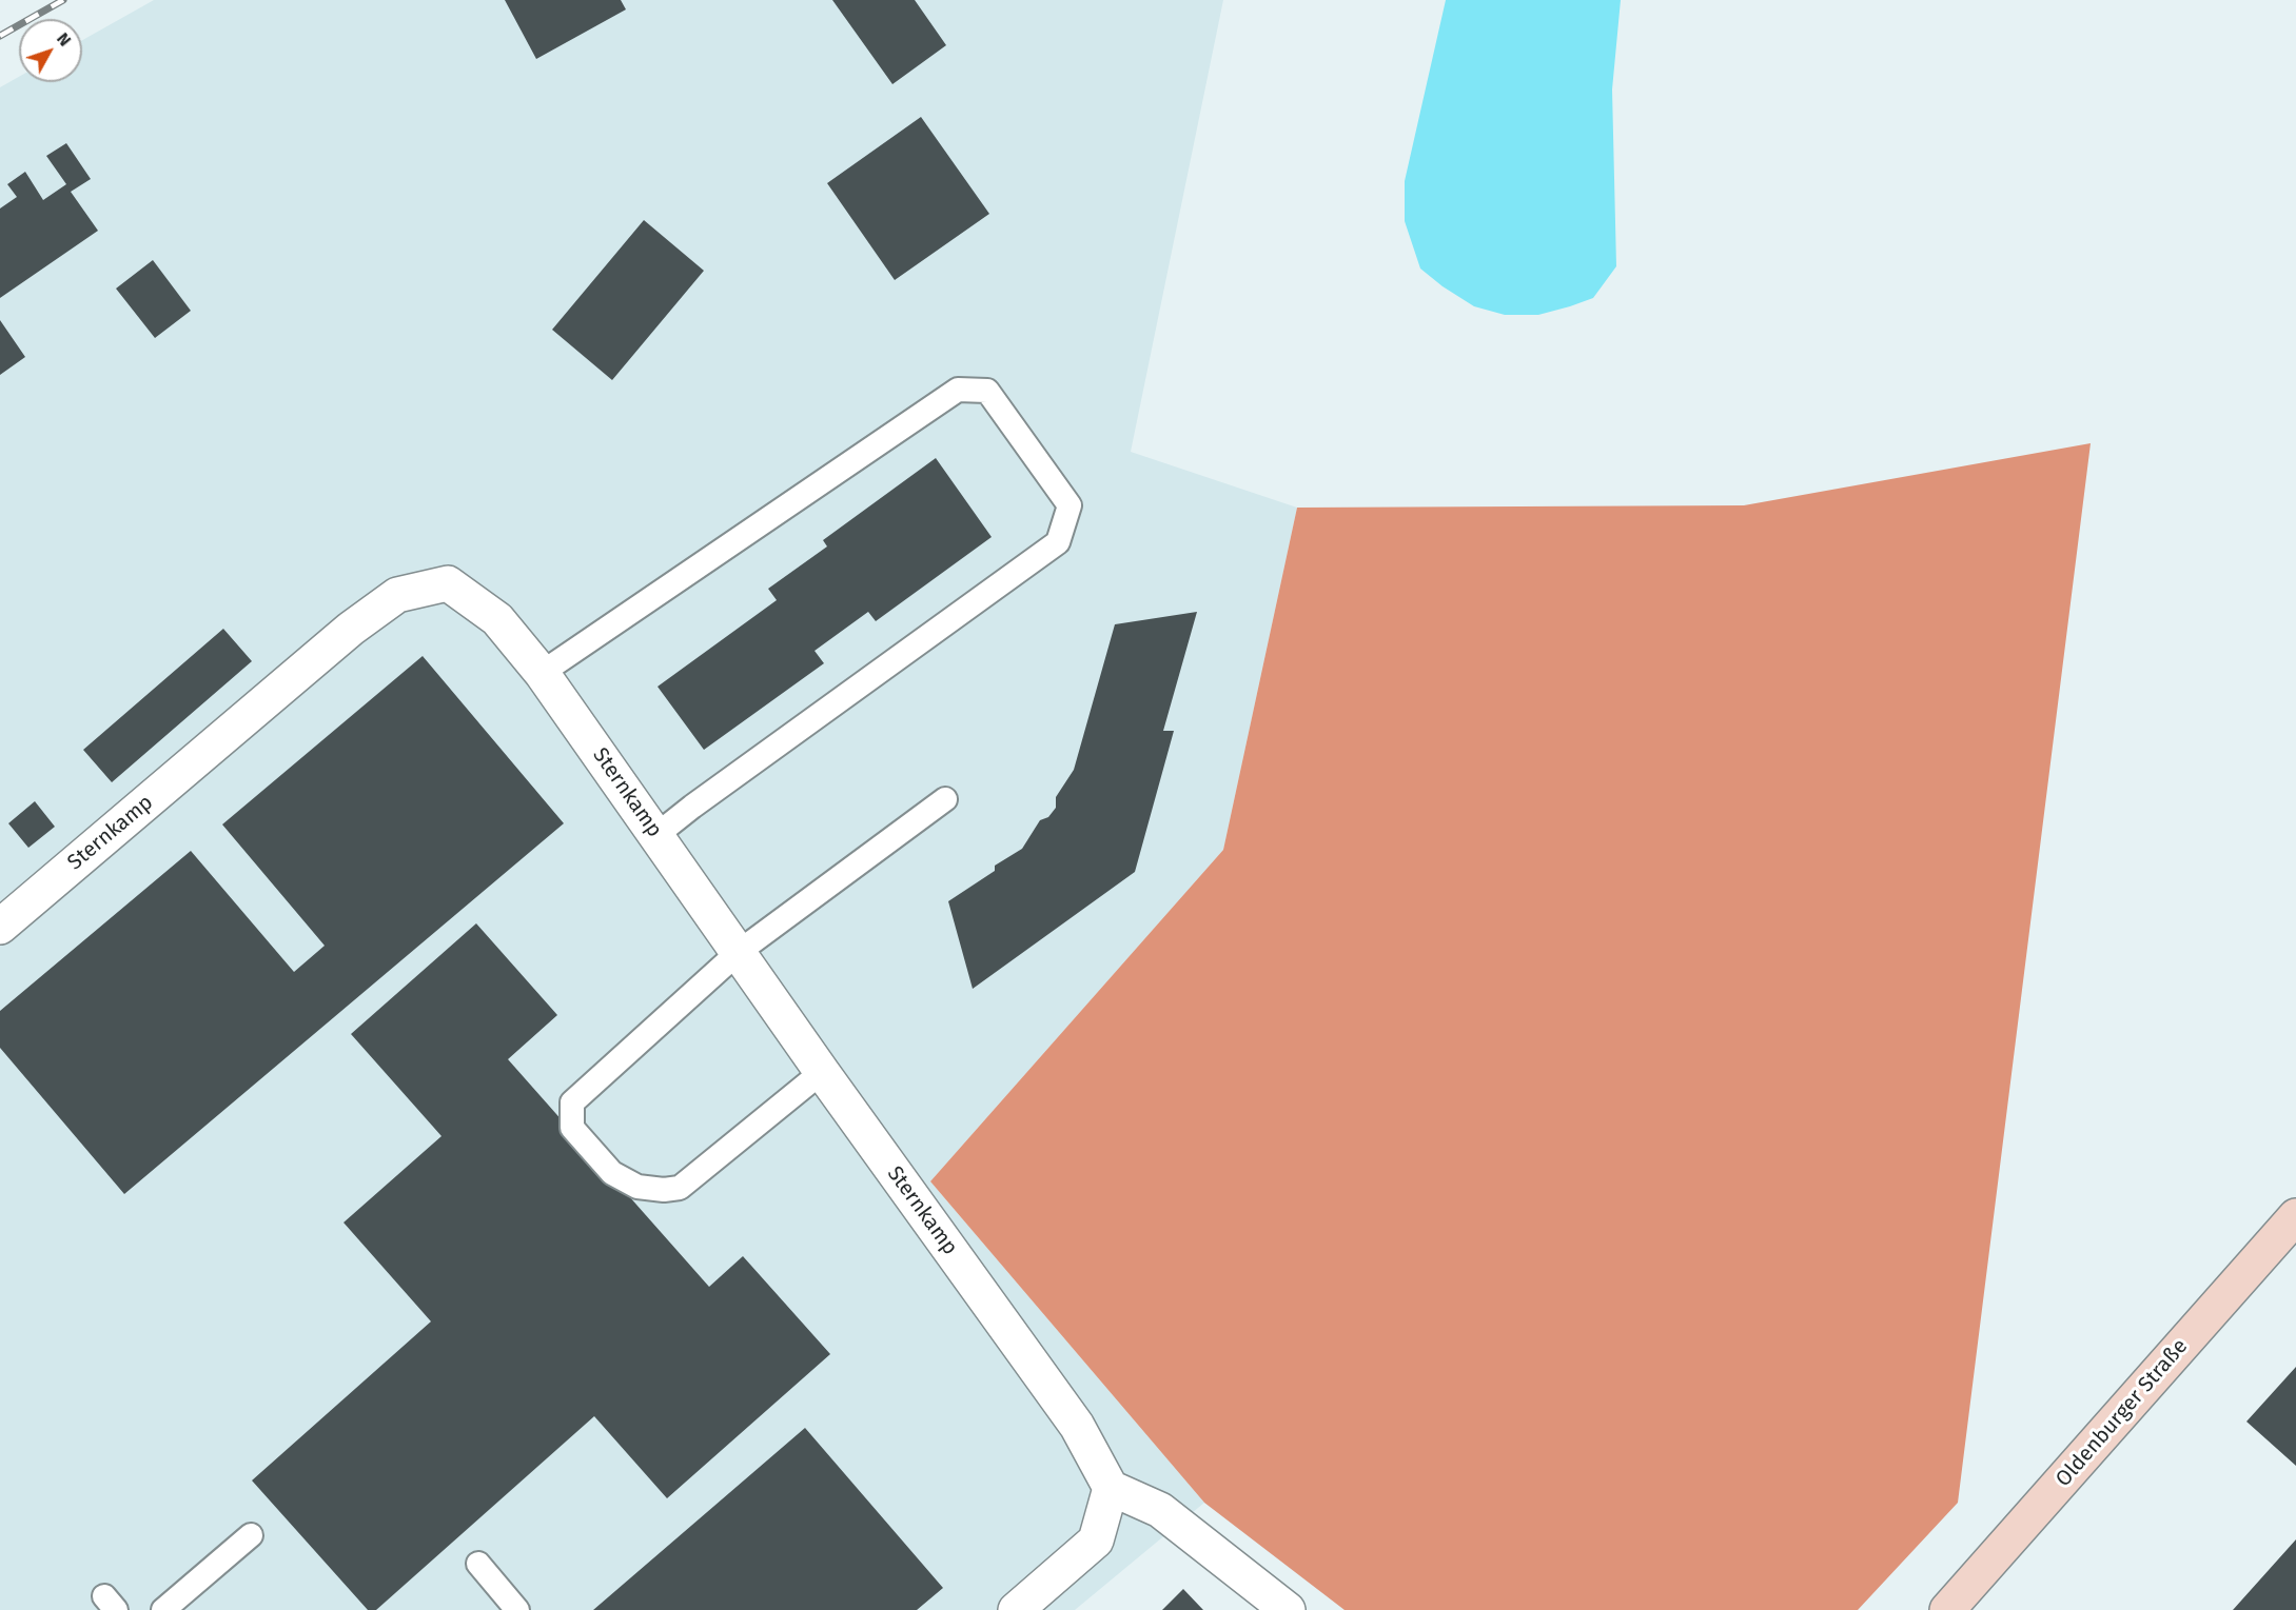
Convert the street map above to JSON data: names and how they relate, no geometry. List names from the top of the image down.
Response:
{
  "streets": {
    "main road": ["Oldenburger Straße"],
    "street": ["Sternkamp"]
  },
  "north": "top right"
}
